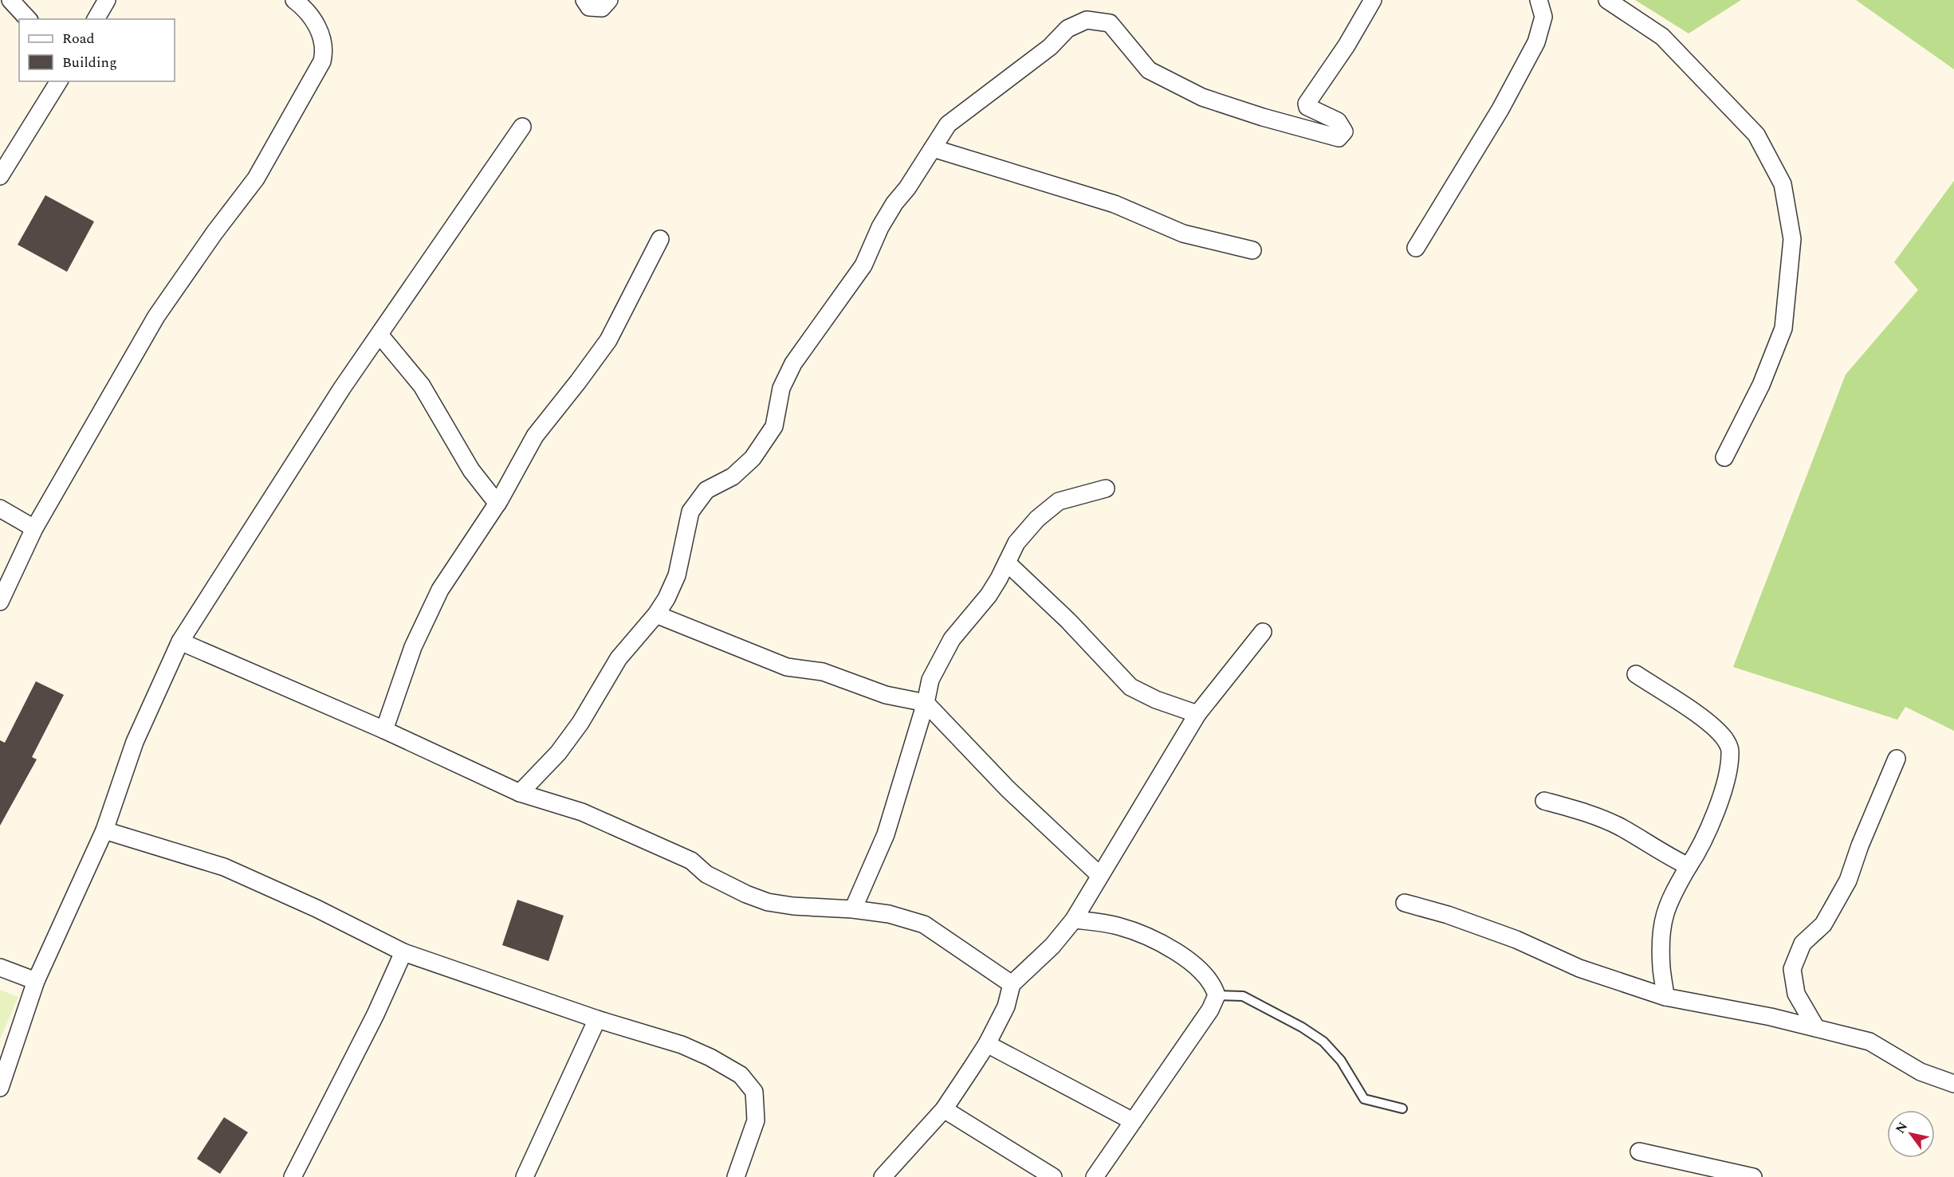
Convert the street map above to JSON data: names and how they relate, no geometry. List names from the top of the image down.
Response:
{
  "legend": ["Road", "Building"],
  "north": "top left"
}
